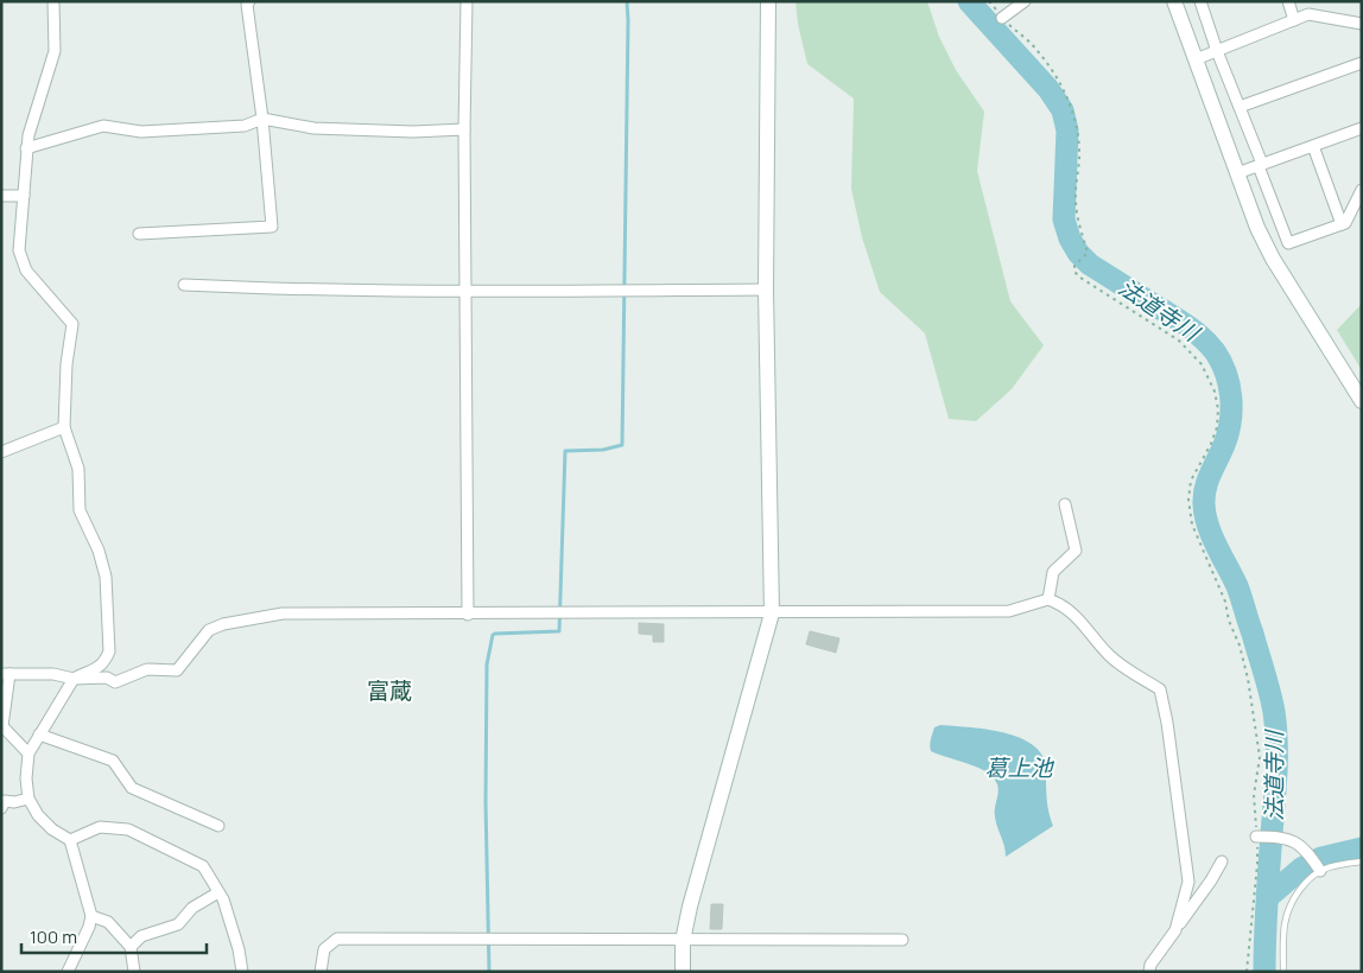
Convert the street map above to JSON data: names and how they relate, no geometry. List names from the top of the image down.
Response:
{
  "districts": ["富蔵"],
  "water": ["法道寺川", "葛上池"],
  "scale_bar": "100 m"
}
